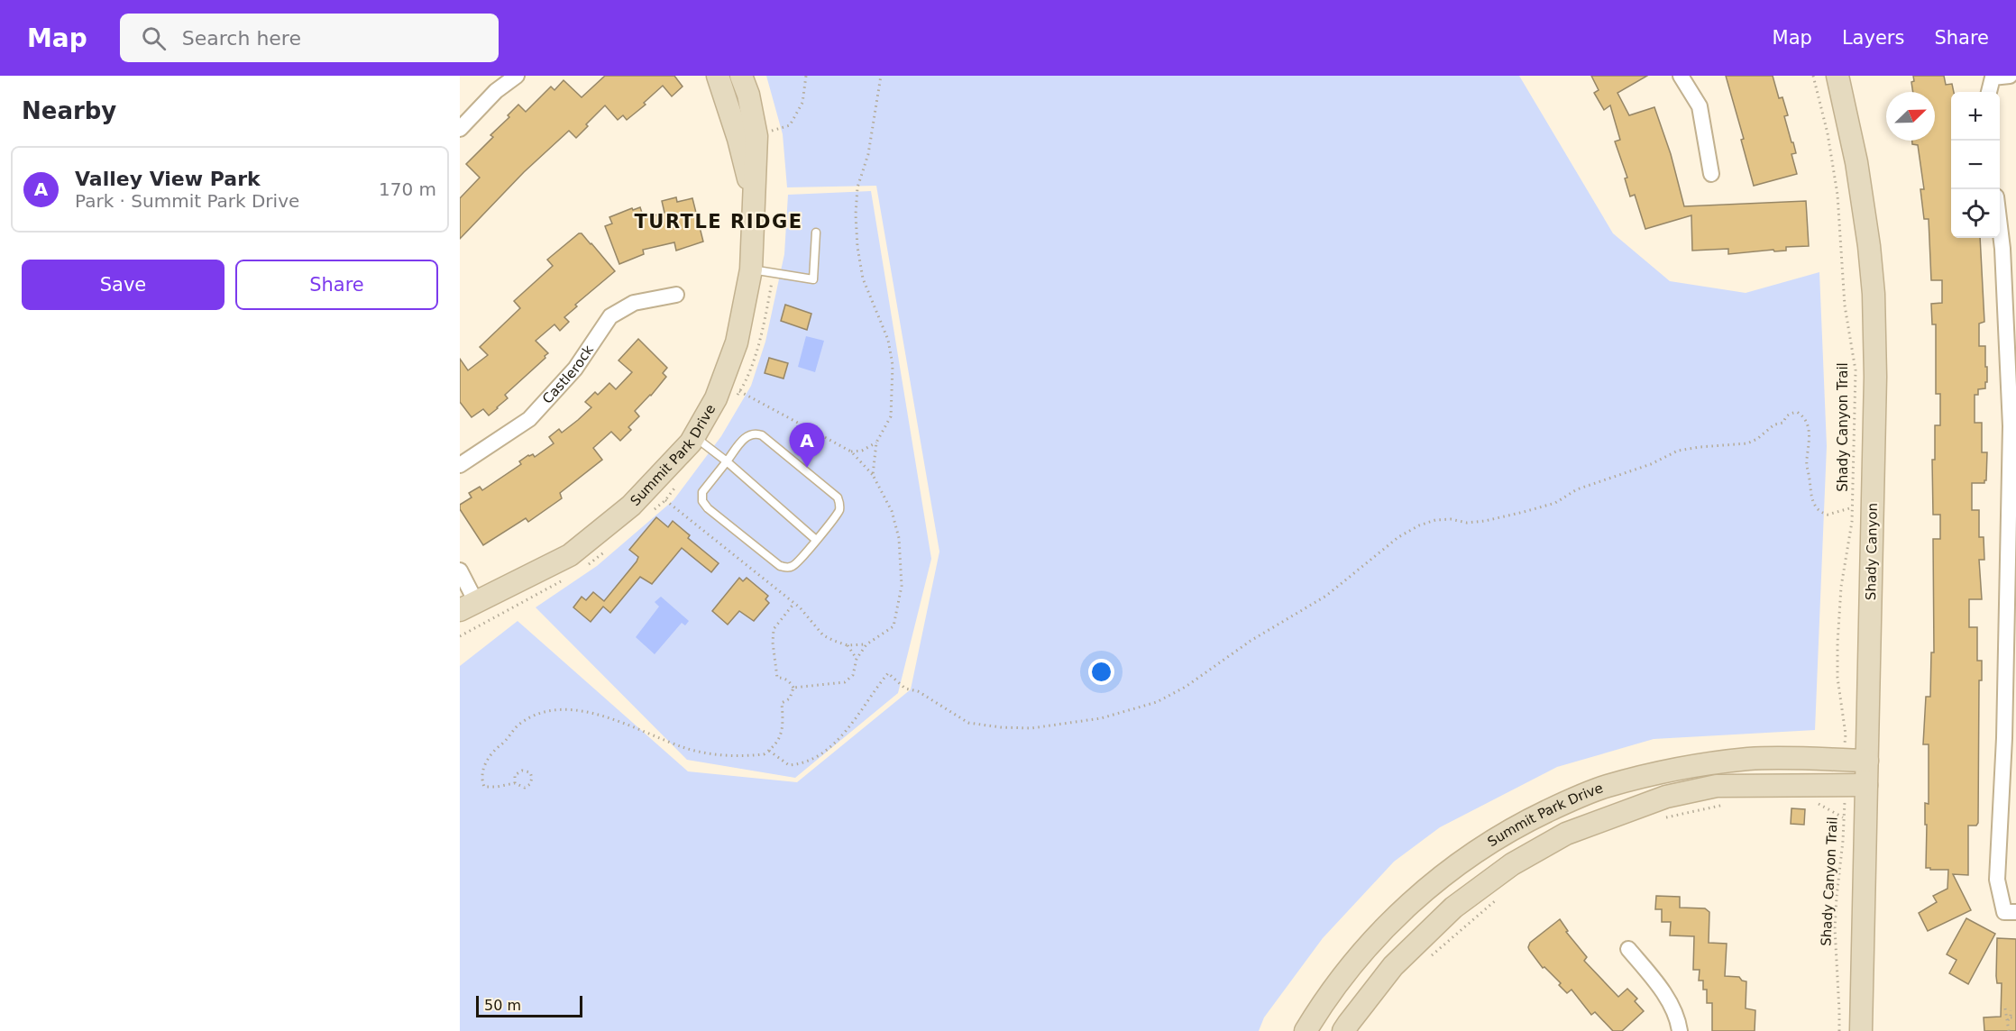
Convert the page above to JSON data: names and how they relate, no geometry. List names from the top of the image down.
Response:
{
  "streets": {
    "street": ["Castlerock", "Summit Park Drive", "Shady Canyon"],
    "path": ["Shady Canyon Trail"]
  },
  "crossings": [
    ["Summit Park Drive", "Shady Canyon"]
  ],
  "districts": ["TURTLE RIDGE"],
  "scale_bar": "50 m",
  "north": "top right",
  "page": {
    "header": "Map",
    "search": "Search here",
    "nav": ["Map", "Layers", "Share"],
    "heading": "Nearby",
    "map_buttons": ["+", "−"],
    "list": [
      {
        "mark": "A",
        "name": "Valley View Park",
        "note": "Park · Summit Park Drive",
        "value": "170 m"
      }
    ],
    "buttons": ["Save", "Share"],
    "pins": "A",
    "scale": "50 m"
  }
}
